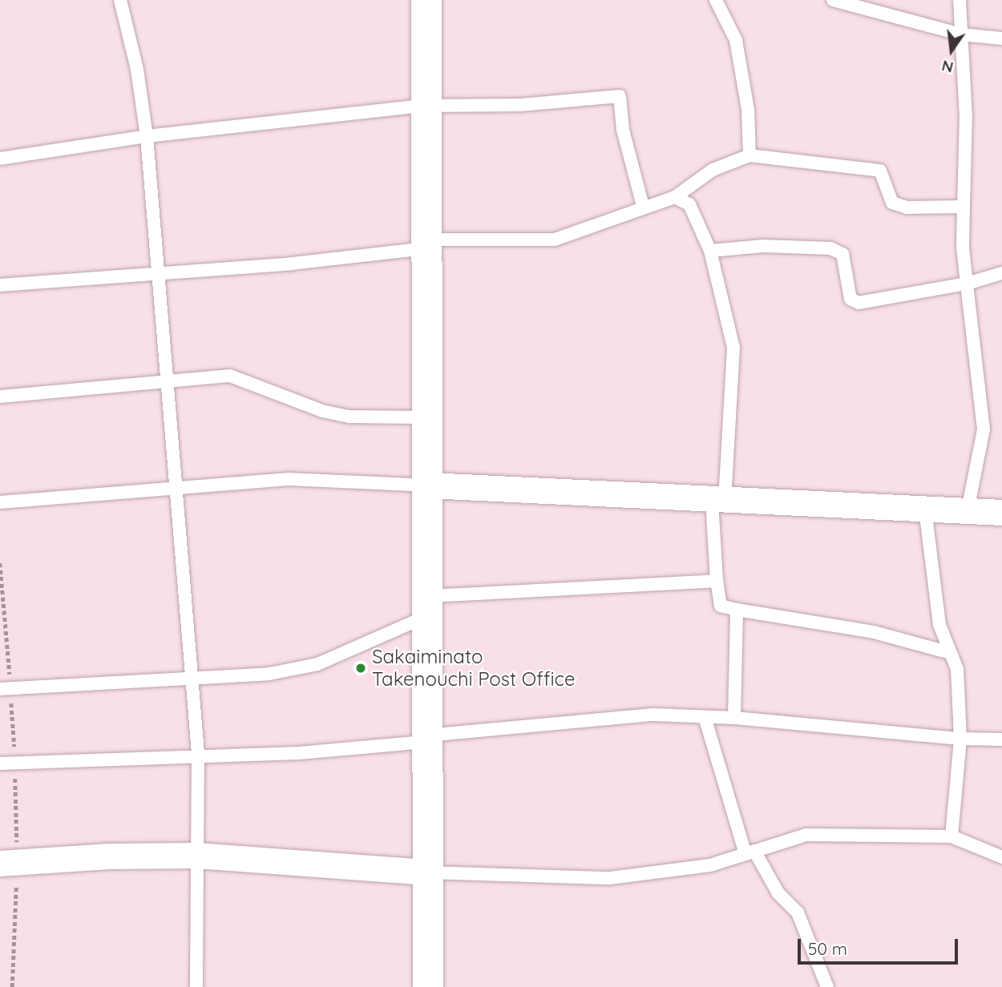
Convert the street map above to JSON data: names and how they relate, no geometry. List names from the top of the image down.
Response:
{
  "places": ["Sakaiminato Takenouchi Post Office"],
  "scale_bar": "50 m",
  "north": "bottom"
}
